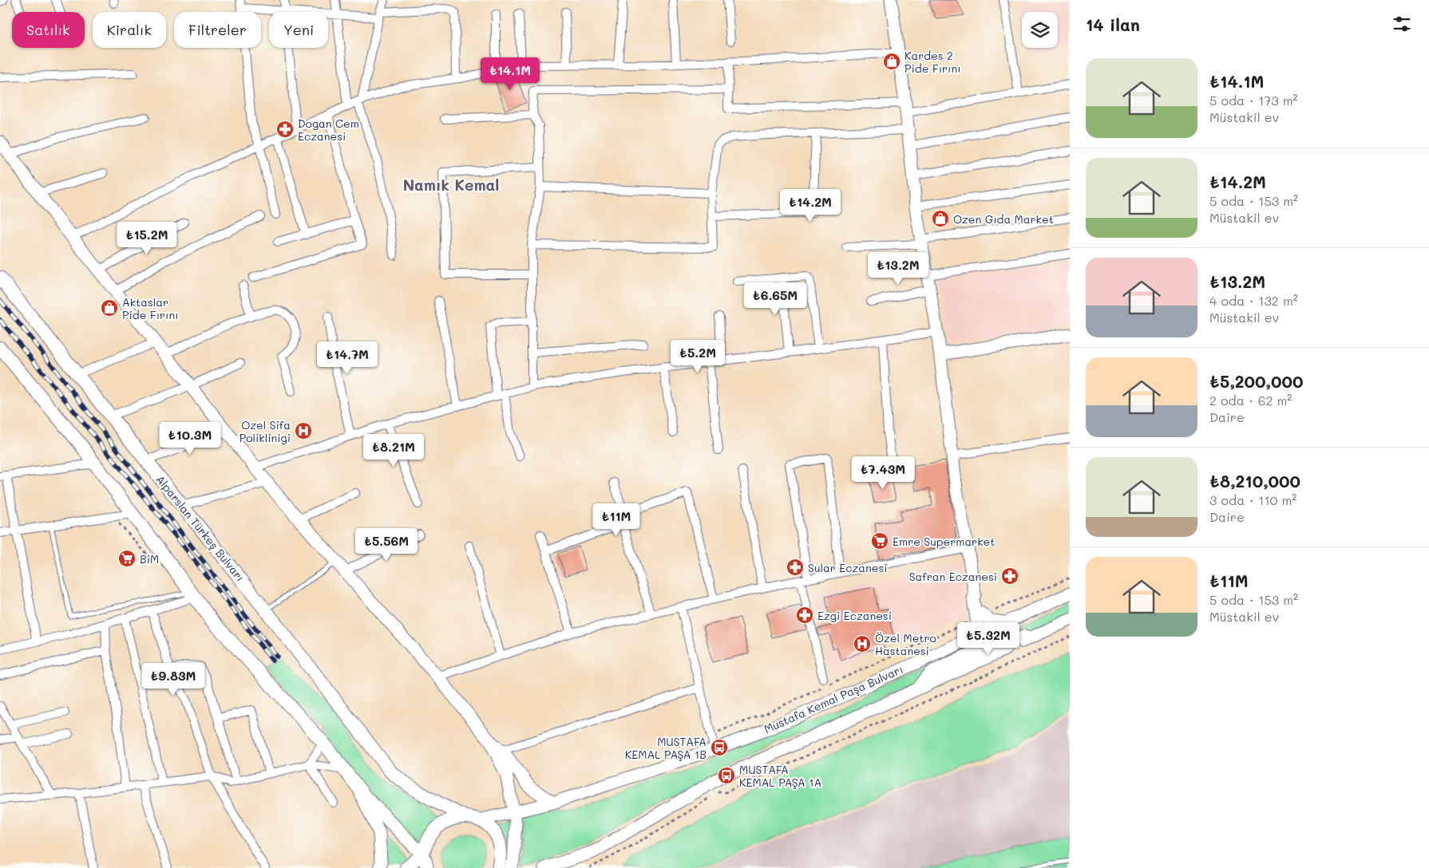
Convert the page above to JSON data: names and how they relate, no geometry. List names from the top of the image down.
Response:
{
  "streets": {
    "main road": ["Alparslan Türkeş Bulvarı"],
    "street": ["Mustafa Kemal Paşa Bulvarı"]
  },
  "crossings": [
    ["Alparslan Türkeş Bulvarı", "Mustafa Kemal Paşa Bulvarı"]
  ],
  "districts": ["Namık Kemal"],
  "places": {
    "shop": ["Kardes 2 Pide Fırını", "Ozen Gıda Market", "Aktaslar Pide Fırını"],
    "pharmacy": [
      "Dogan Cem Eczanesi",
      "Sular Eczanesi",
      "Safran Eczanesi",
      "Ezgi Eczanesi"
    ],
    "hospital": ["Ozel Sifa Poliklinigi", "Özel Metro Hastanesi"],
    "supermarket": ["Emre Supermarket", "BiM"],
    "bus stop": ["MUSTAFA KEMAL PAŞA 1B", "MUSTAFA KEMAL PAŞA 1A"]
  },
  "page": {
    "heading": "14 ilan",
    "chip": [
      "Satılık",
      "Kiralık",
      "Filtreler",
      "Yeni"
    ],
    "list": [
      {
        "name": "₺14.1M",
        "note": "5 oda · 173 m² · Müstakil ev"
      },
      {
        "name": "₺14.2M",
        "note": "5 oda · 153 m² · Müstakil ev"
      },
      {
        "name": "₺13.2M",
        "note": "4 oda · 132 m² · Müstakil ev"
      },
      {
        "name": "₺5,200,000",
        "note": "2 oda · 62 m² · Daire"
      },
      {
        "name": "₺8,210,000",
        "note": "3 oda · 110 m² · Daire"
      },
      {
        "name": "₺11M",
        "note": "5 oda · 153 m² · Müstakil ev"
      }
    ],
    "price": [
      "₺14.1M",
      "₺14.2M",
      "₺15.2M",
      "₺13.2M",
      "₺6.65M",
      "₺5.2M",
      "₺14.7M",
      "₺10.3M",
      "₺8.21M",
      "₺7.43M",
      "₺11M",
      "₺5.56M",
      "₺5.32M",
      "₺9.83M"
    ]
  }
}
